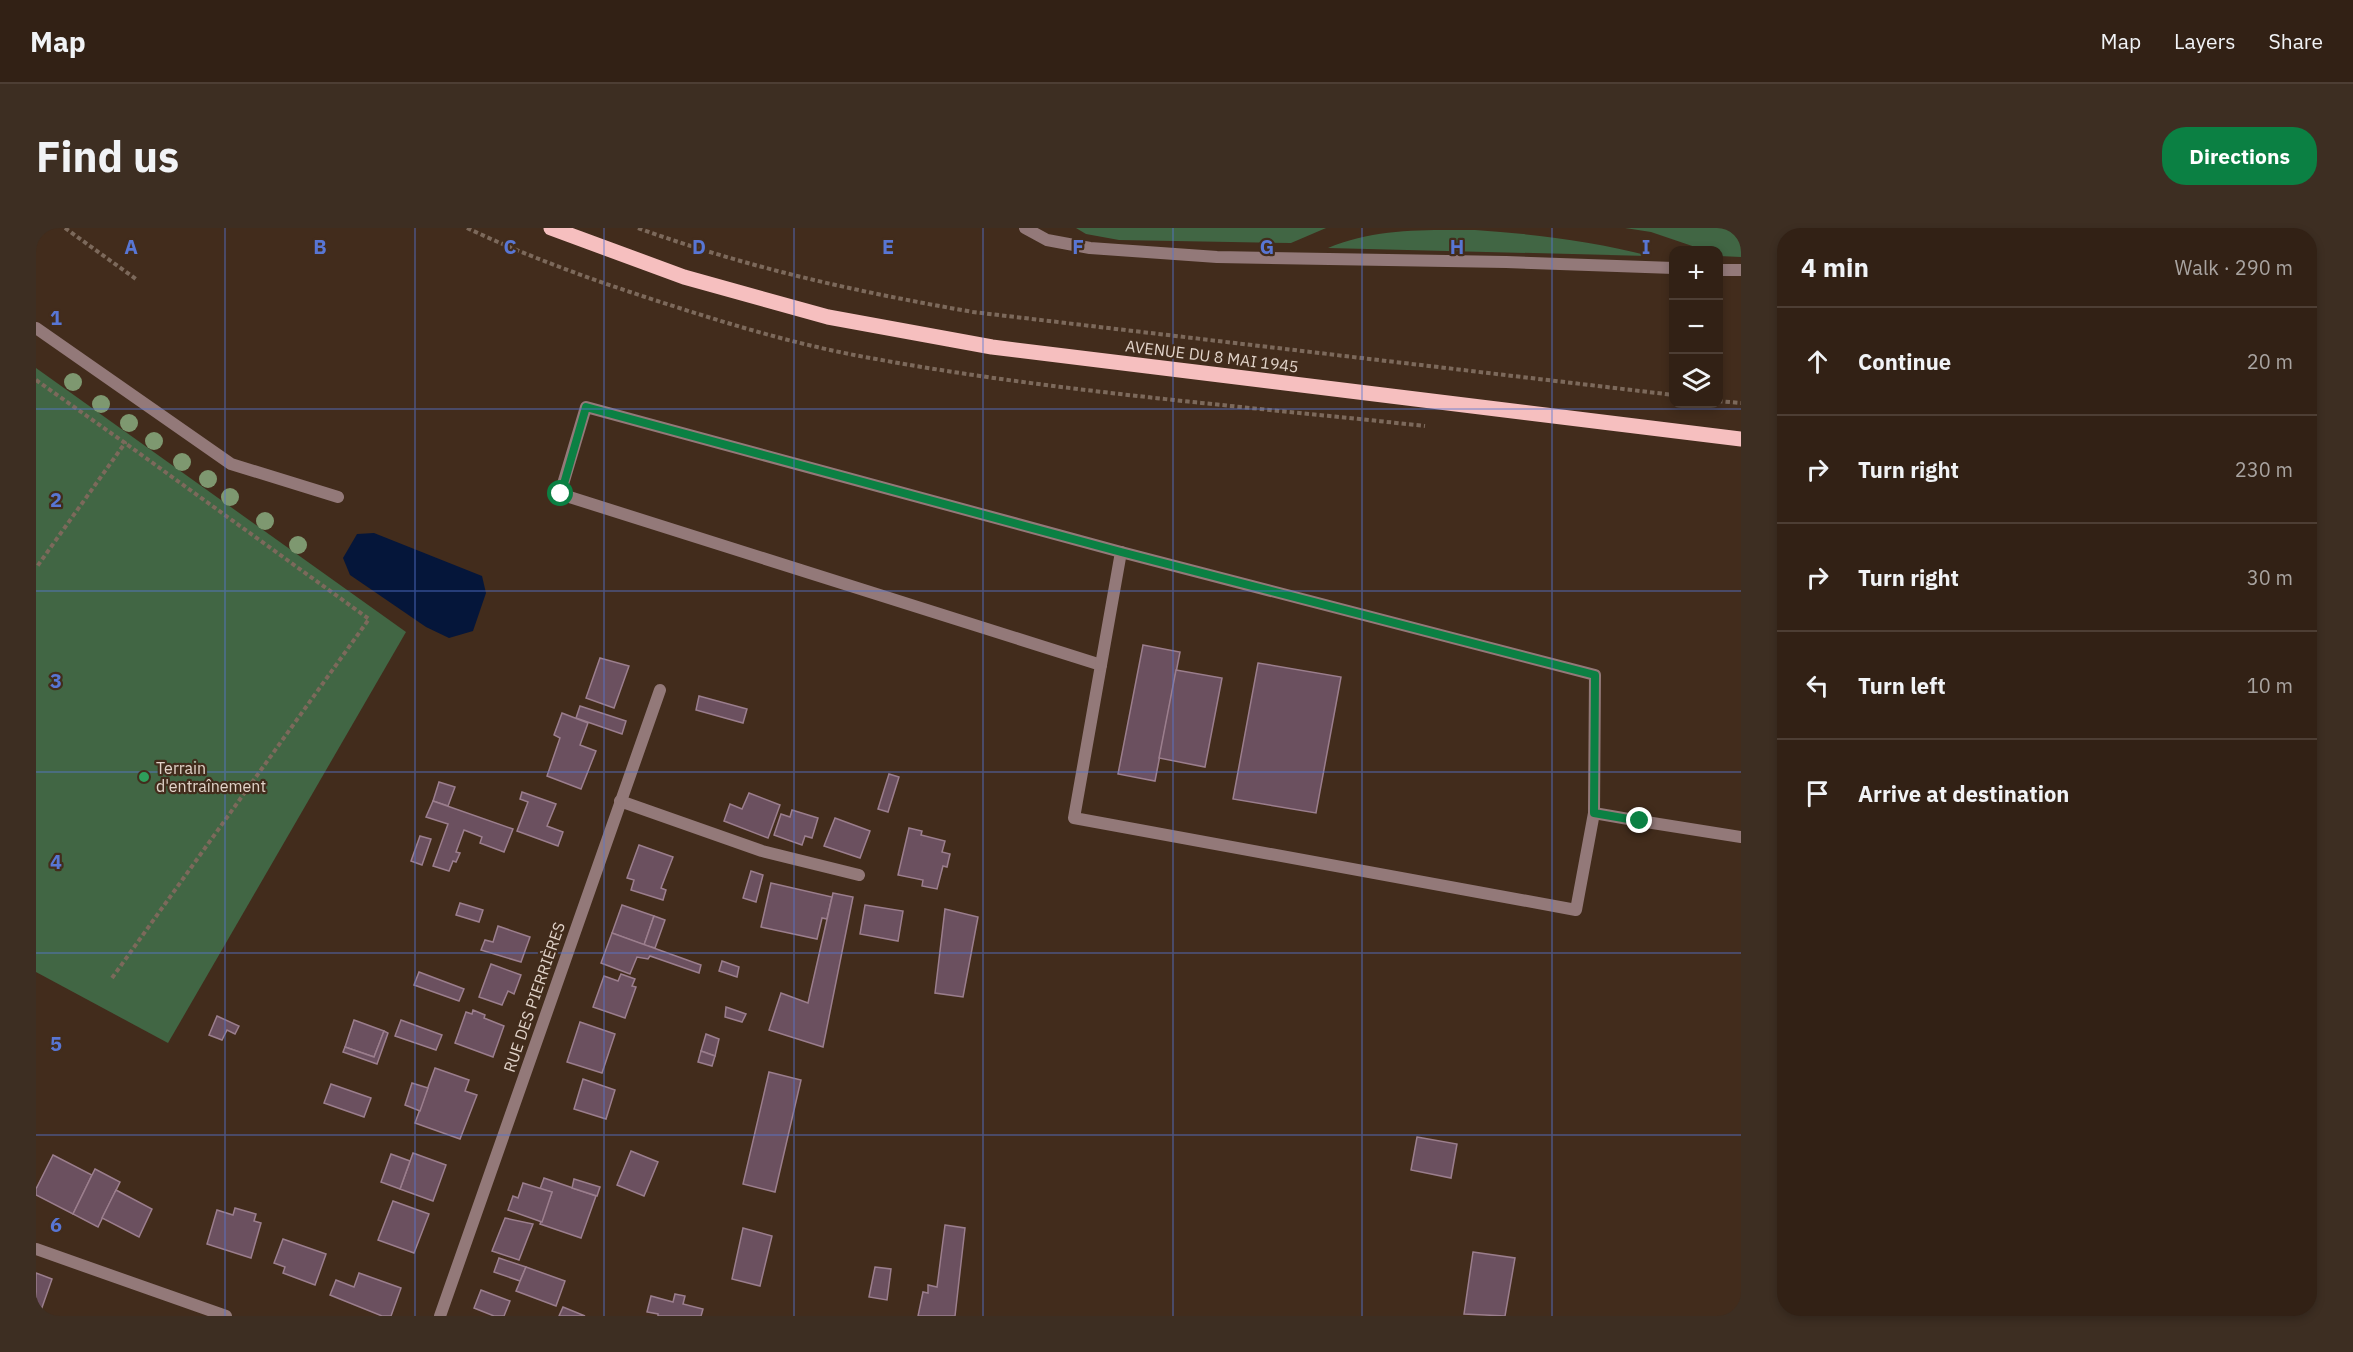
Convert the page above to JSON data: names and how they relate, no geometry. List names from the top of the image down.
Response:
{
  "streets": {
    "main road": ["AVENUE DU 8 MAI 1945"],
    "street": ["RUE DES PIERRIÈRES"]
  },
  "places": ["Terrain d'entraînement"],
  "page": {
    "header": "Map",
    "nav": ["Map", "Layers", "Share"],
    "buttons": "Directions",
    "title": "Find us",
    "heading": ["4 min", "Walk · 290 m"],
    "map_buttons": ["+", "−"],
    "list": [
      ["Continue", "20 m"],
      ["Turn right", "230 m"],
      ["Turn right", "30 m"],
      ["Turn left", "10 m"],
      "Arrive at destination"
    ]
  },
  "grid": {
    "columns": [
      "A",
      "B",
      "C",
      "D",
      "E",
      "F",
      "G",
      "H",
      "I"
    ],
    "rows": [
      "1",
      "2",
      "3",
      "4",
      "5",
      "6"
    ]
  }
}
